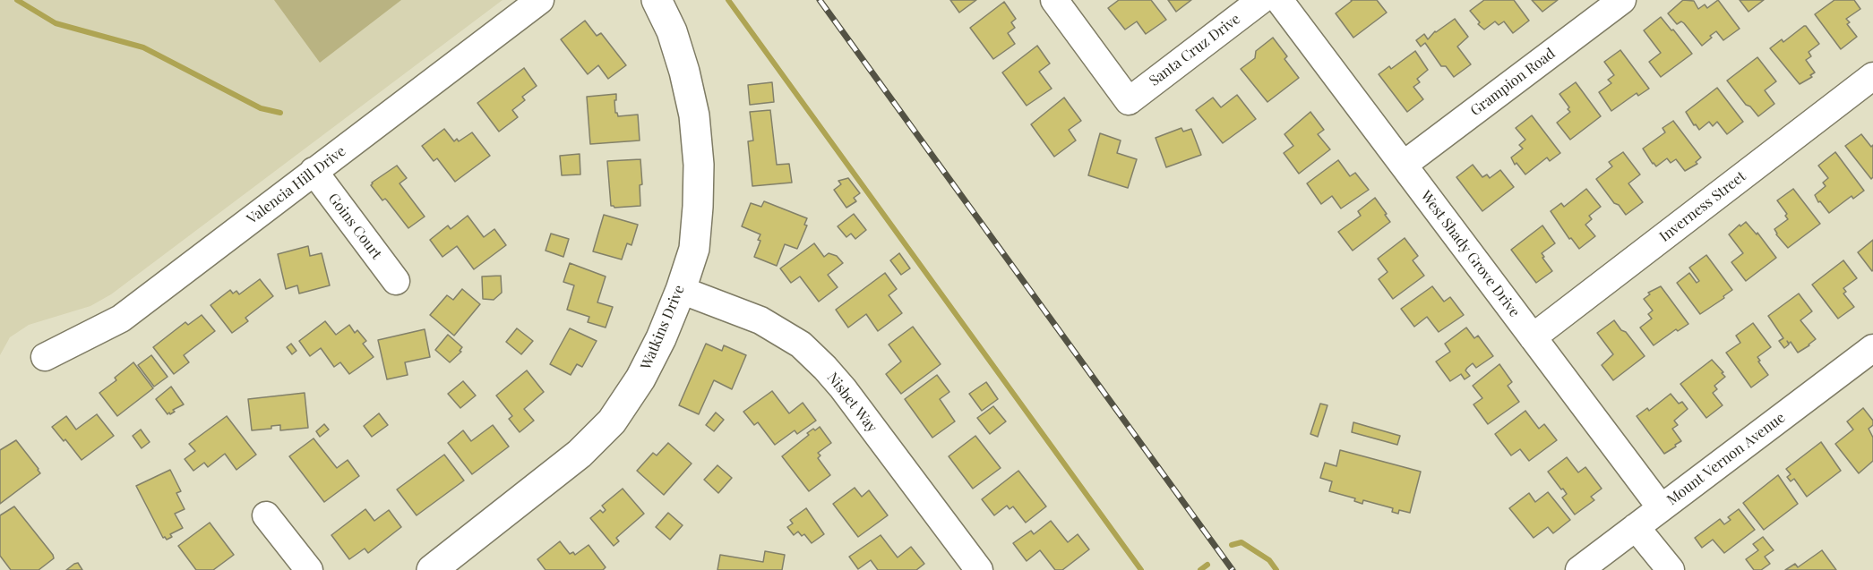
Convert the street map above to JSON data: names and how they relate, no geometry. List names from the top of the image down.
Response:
{
  "streets": {
    "main road": ["Watkins Drive"],
    "street": [
      "Santa Cruz Drive",
      "Grampion Road",
      "Valencia Hill Drive",
      "Inverness Street",
      "Goins Court",
      "West Shady Grove Drive",
      "Nisbet Way",
      "Mount Vernon Avenue"
    ]
  },
  "crossings": [
    ["Grampion Road", "West Shady Grove Drive"],
    ["Valencia Hill Drive", "Goins Court"],
    ["Inverness Street", "West Shady Grove Drive"],
    ["West Shady Grove Drive", "Mount Vernon Avenue"],
    ["Watkins Drive", "Nisbet Way"]
  ]
}
